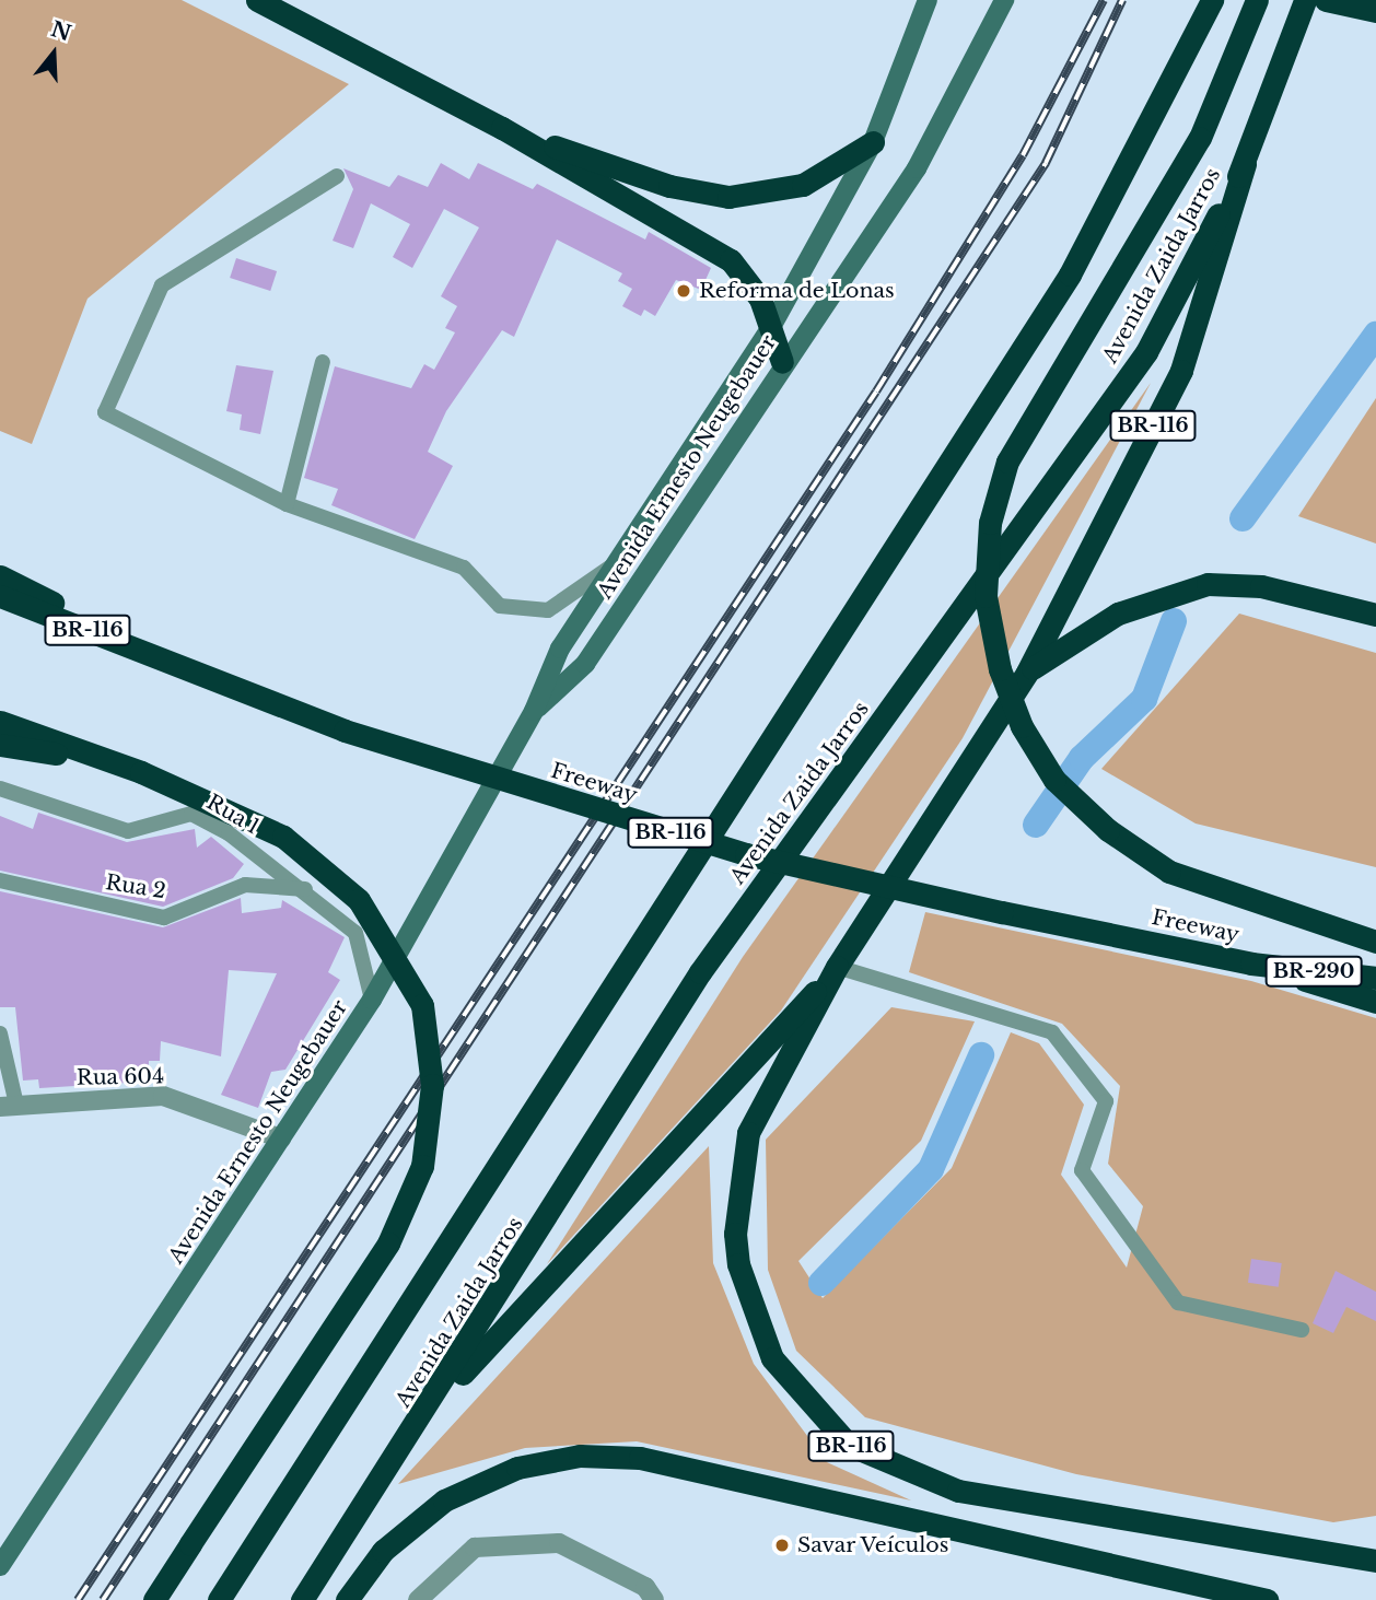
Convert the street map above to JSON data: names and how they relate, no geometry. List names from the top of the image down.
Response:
{
  "streets": {
    "highway": [
      "Avenida Zaida Jarros",
      "BR-116",
      "Freeway",
      "BR-290"
    ],
    "main road": ["Avenida Ernesto Neugebauer"],
    "street": ["Rua 604"],
    "lane": ["Rua 1", "Rua 2"]
  },
  "crossings": [
    ["Avenida Zaida Jarros", "BR-116"],
    ["BR-116", "Freeway"],
    ["Avenida Ernesto Neugebauer", "Rua 1"],
    ["Avenida Ernesto Neugebauer", "Rua 604"],
    ["Rua 1", "Rua 2"]
  ],
  "places": ["Reforma de Lonas", "Savar Veículos"],
  "north": "top"
}
